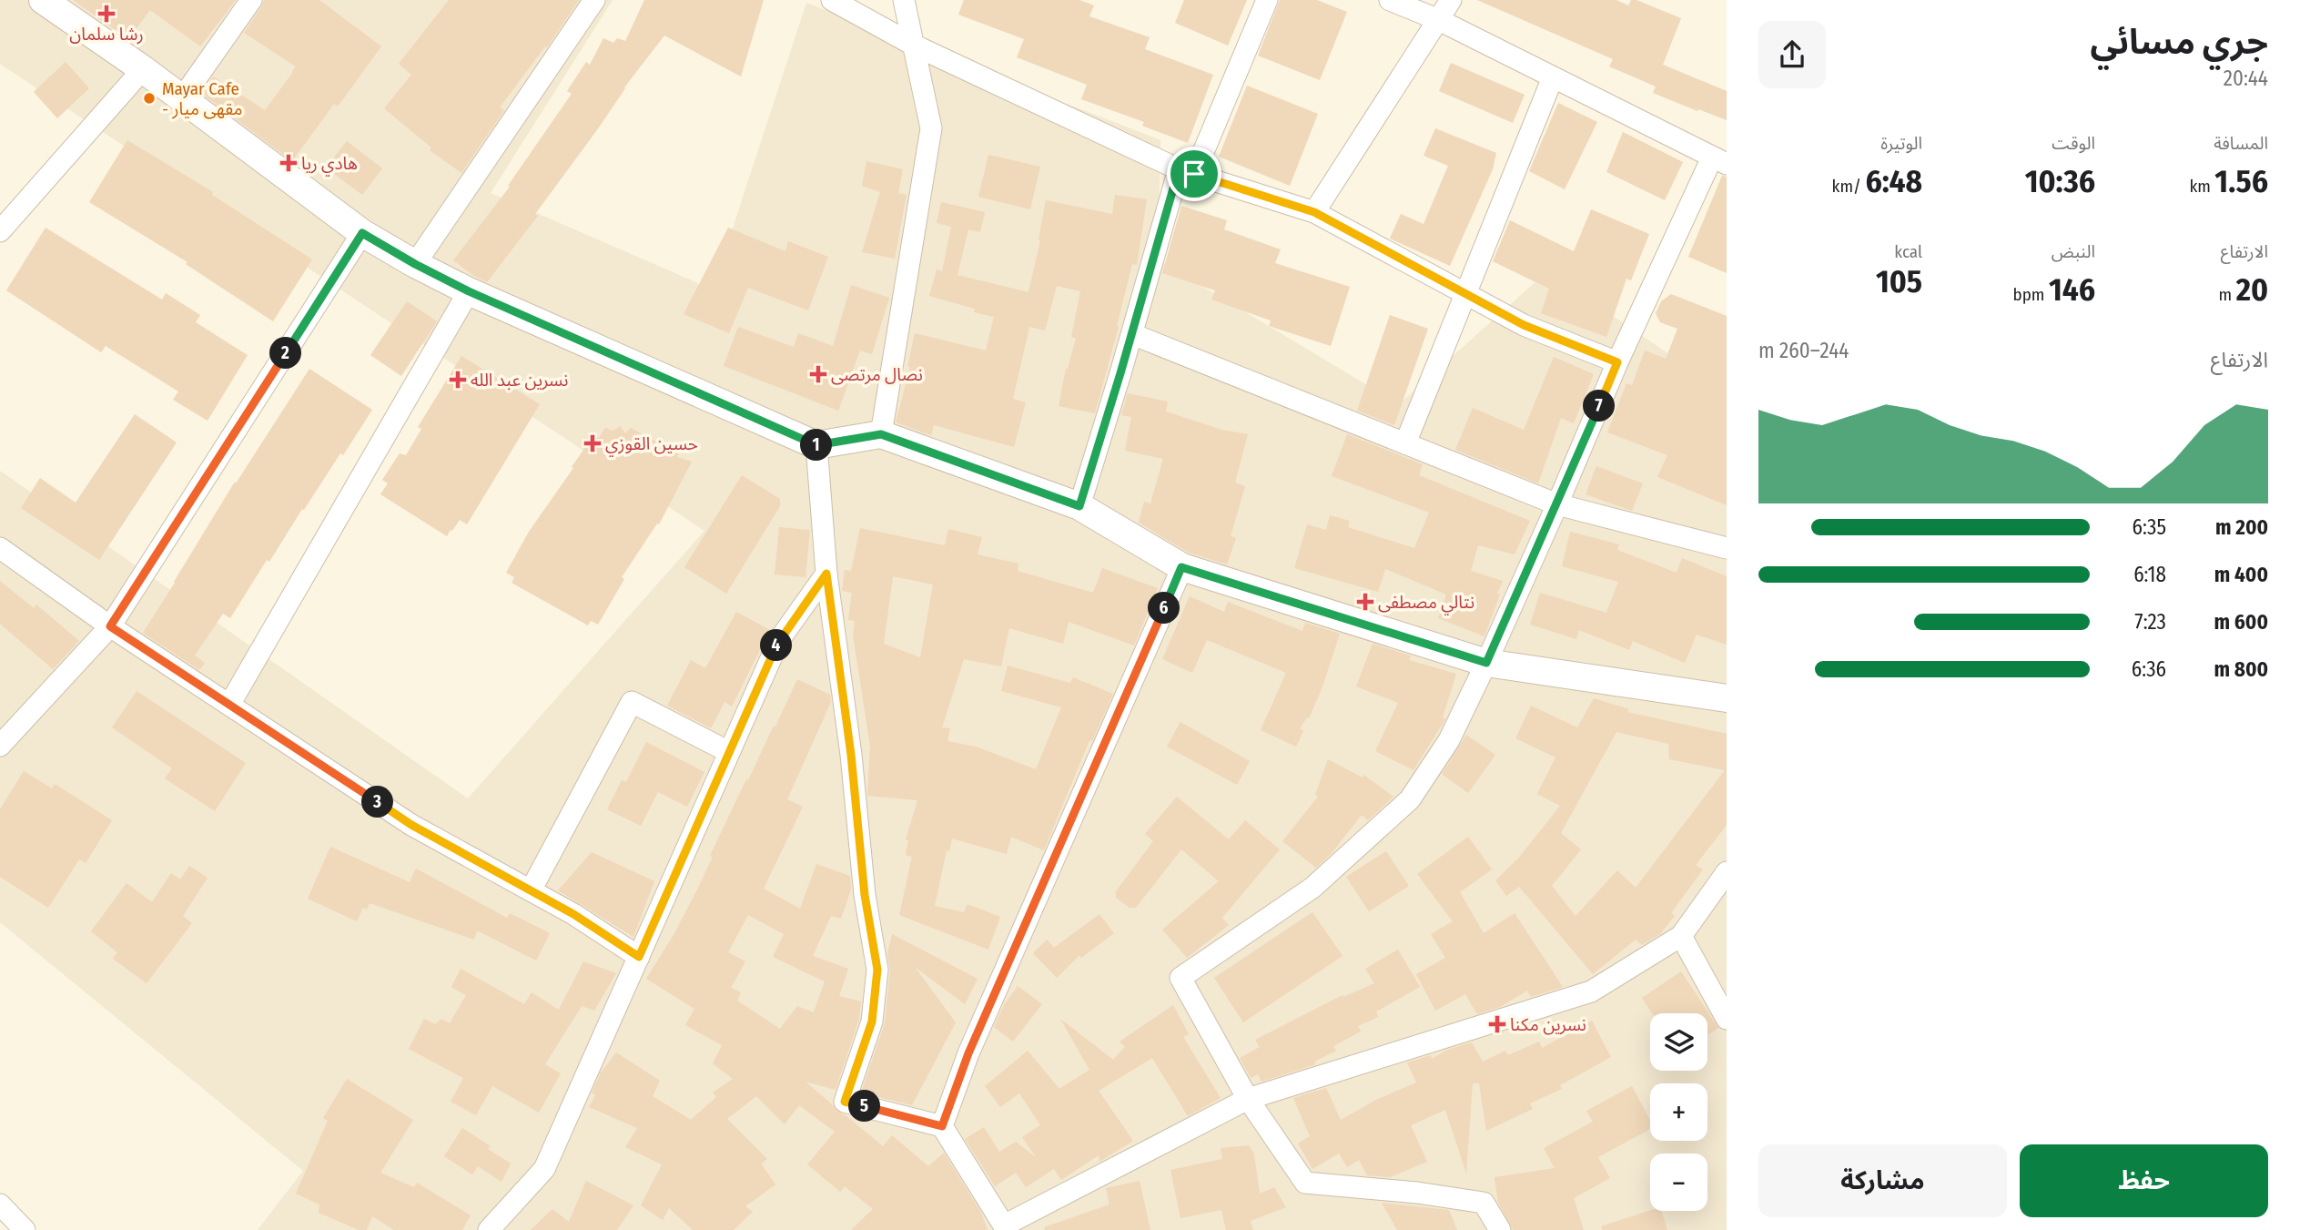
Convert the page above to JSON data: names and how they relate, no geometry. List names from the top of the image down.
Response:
{
  "places": {
    "health": [
      "رشا سلمان",
      "هادي ريا",
      "نصال مرتصى",
      "نسرين عبد الله",
      "حسين القوزي",
      "نتالي مصطفى",
      "نسرين مكنا"
    ],
    "other": ["Mayar Cafe - مقهى ميار"]
  },
  "page": {
    "heading": ["جري مسائي", "20:44"],
    "stats": [
      ["المسافة", "1.56 km"],
      ["الوقت", "10:36"],
      ["الوتيرة", "6:48 /km"],
      ["الارتفاع", "20 m"],
      ["النبض", "146 bpm"],
      ["kcal", "105"]
    ],
    "chart": ["الارتفاع", "244–260 m"],
    "pins": [
      "2",
      "7",
      "1",
      "6",
      "4",
      "3",
      "5"
    ],
    "list": [
      {
        "name": "200 m",
        "note": "6:35"
      },
      {
        "name": "400 m",
        "note": "6:18"
      },
      {
        "name": "600 m",
        "note": "7:23"
      },
      {
        "name": "800 m",
        "note": "6:36"
      }
    ],
    "map_buttons": ["+", "−"],
    "buttons": ["حفظ", "مشاركة"]
  }
}
